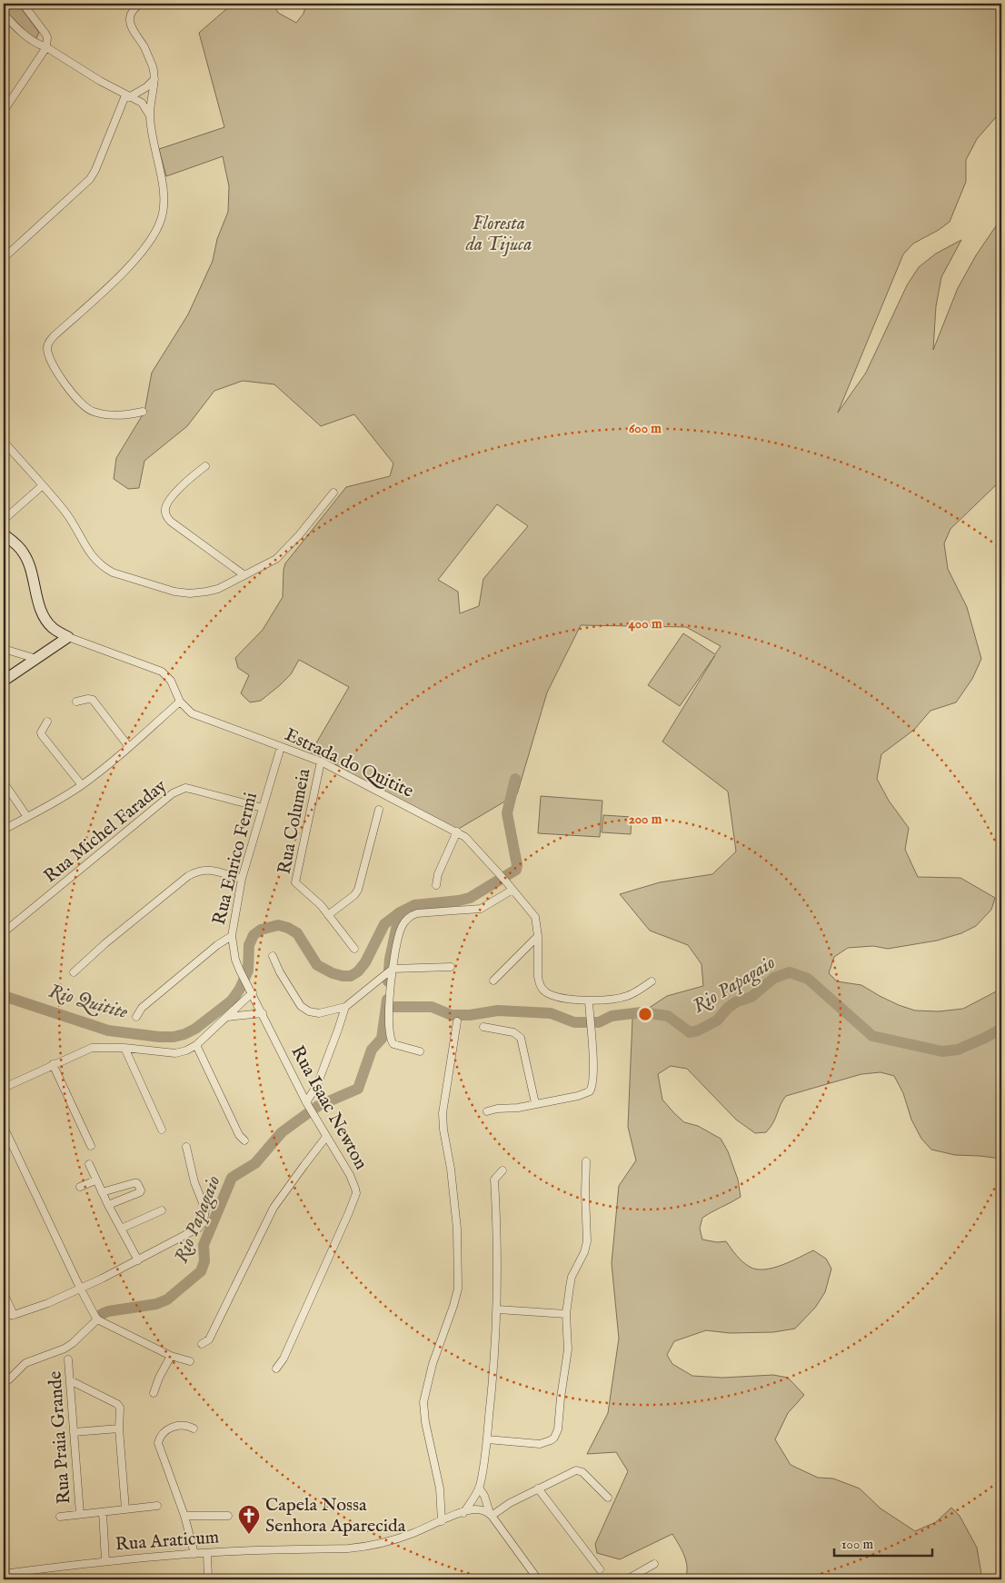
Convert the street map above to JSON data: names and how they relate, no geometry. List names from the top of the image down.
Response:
{
  "streets": {
    "street": [
      "Estrada do Quitite",
      "Rua Columeia",
      "Rua Michel Faraday",
      "Rua Enrico Fermi",
      "Rua Isaac Newton",
      "Rua Praia Grande",
      "Rua Araticum"
    ]
  },
  "crossings": [
    ["Estrada do Quitite", "Rua Columeia"],
    ["Estrada do Quitite", "Rua Enrico Fermi"],
    ["Rua Michel Faraday", "Rua Enrico Fermi"],
    ["Rua Enrico Fermi", "Rua Isaac Newton"]
  ],
  "water": ["Rio Papagaio", "Rio Quitite"],
  "parks": ["Floresta da Tijuca"],
  "places": {
    "church": ["Capela Nossa Senhora Aparecida"]
  },
  "scale_bar": "100 m",
  "rings": ["600 m", "400 m", "200 m"]
}
